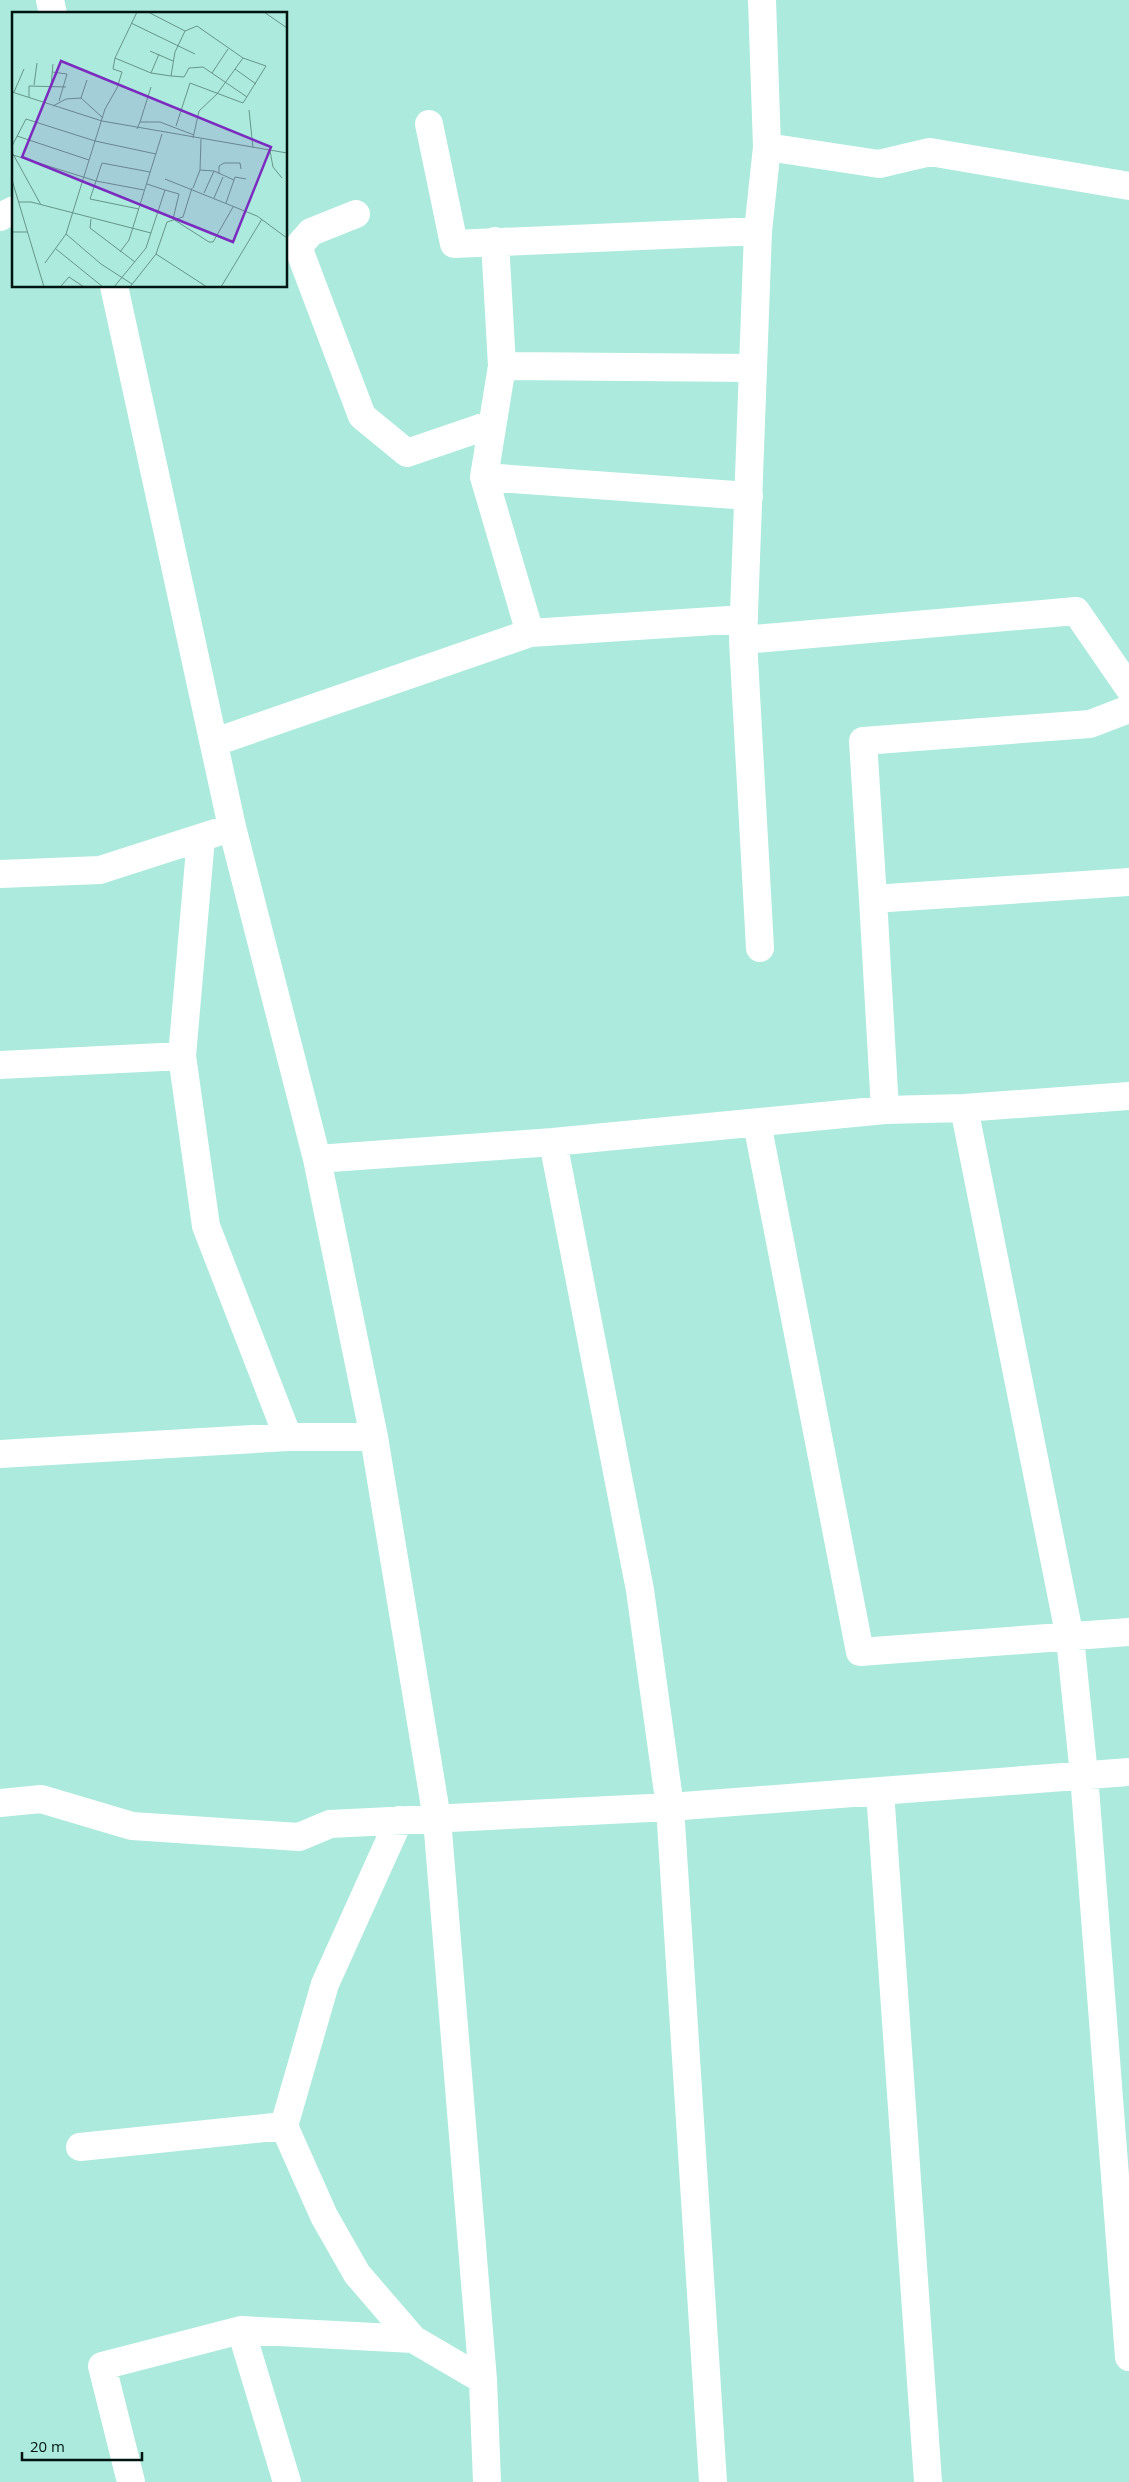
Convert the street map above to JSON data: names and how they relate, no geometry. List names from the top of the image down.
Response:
{
  "scale_bar": "20 m"
}
